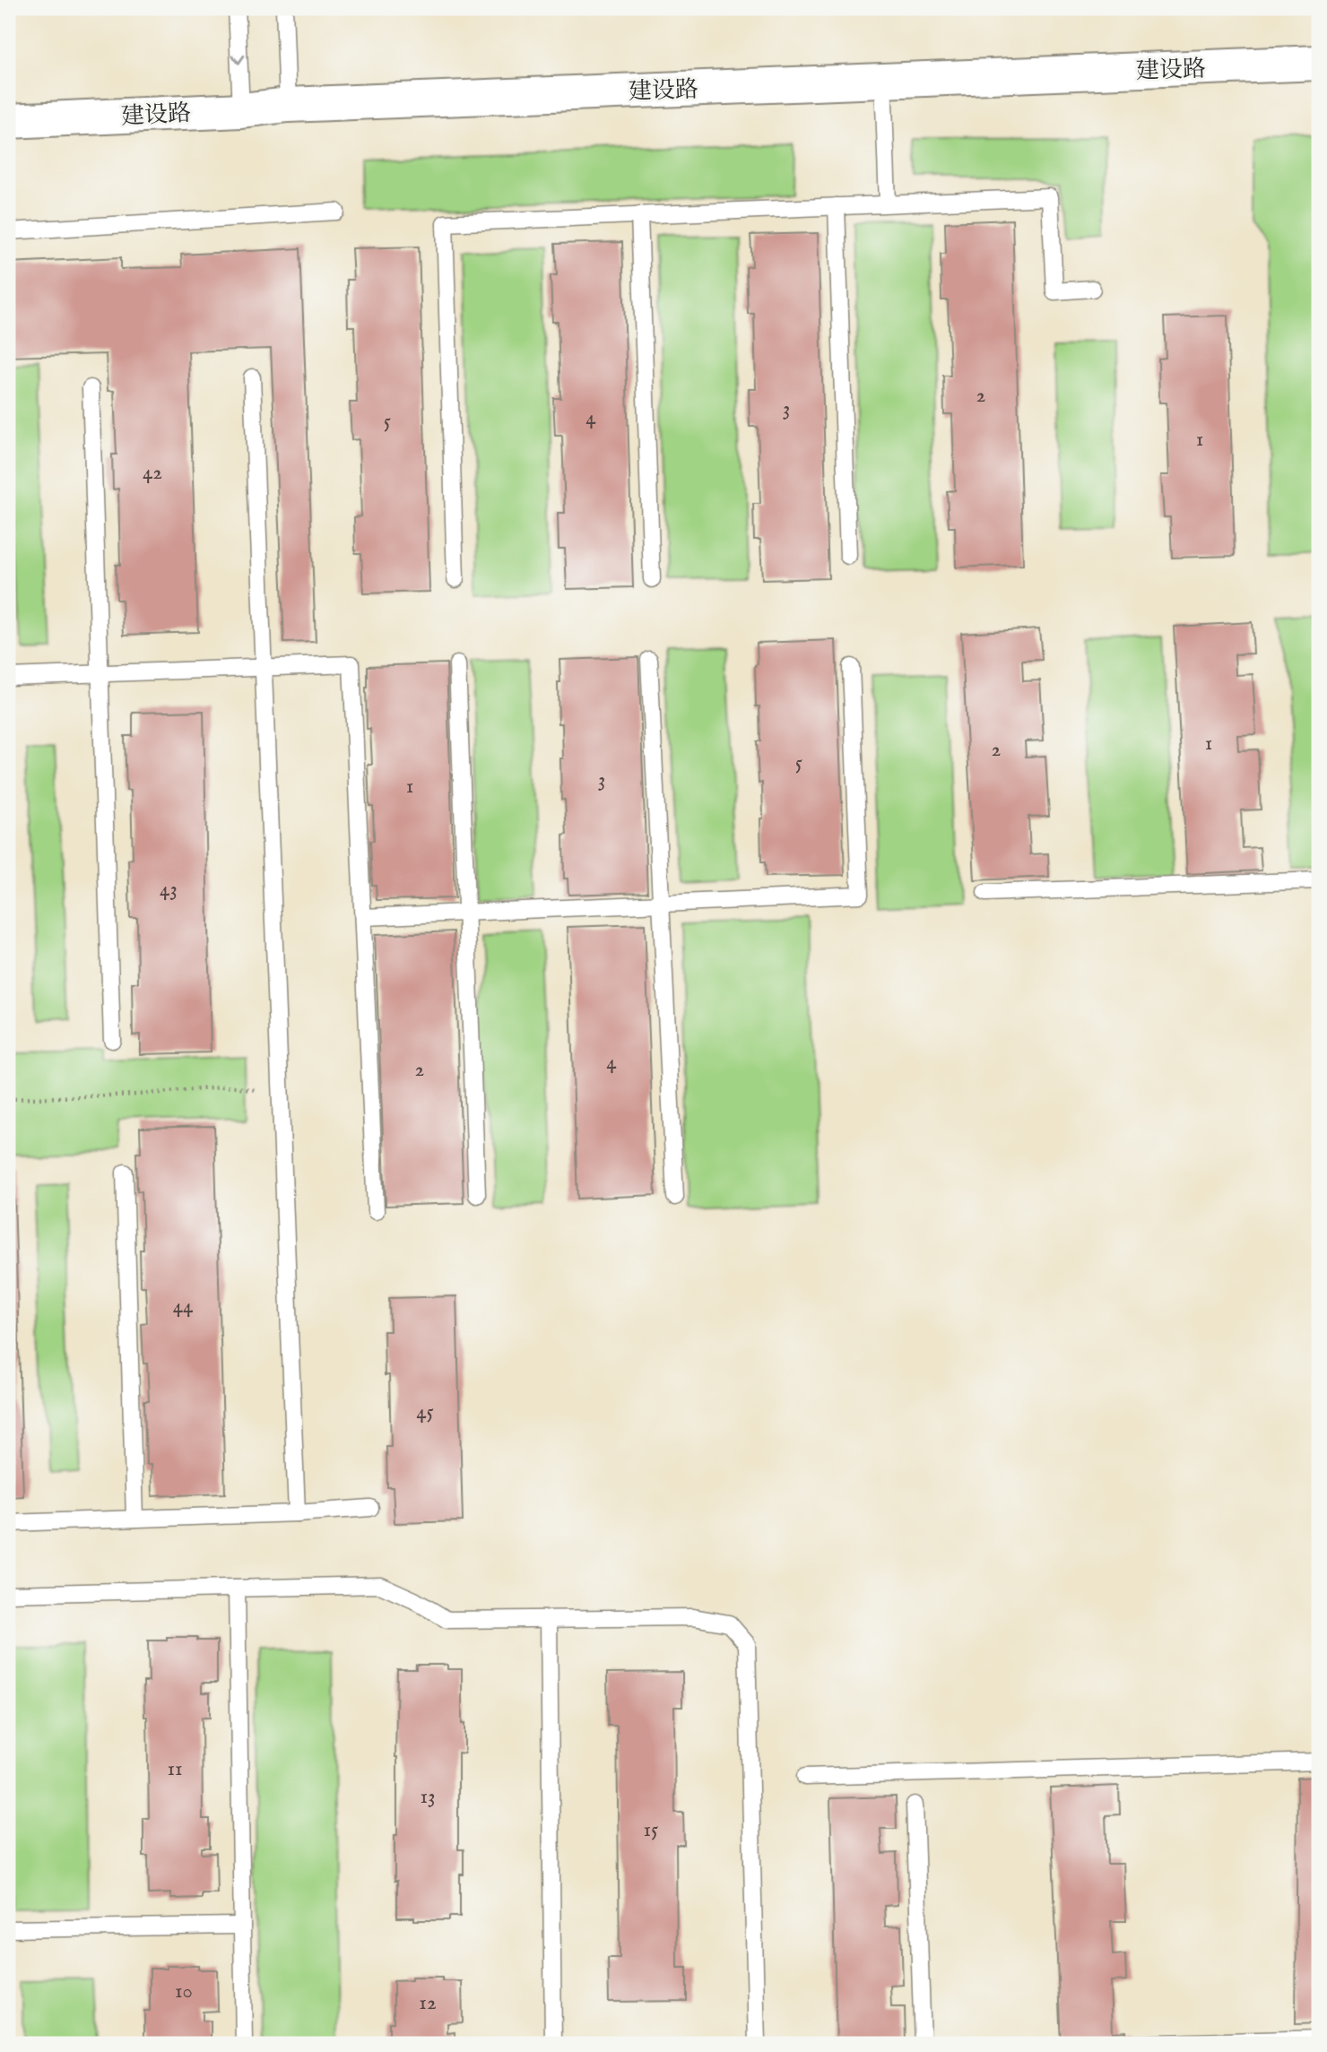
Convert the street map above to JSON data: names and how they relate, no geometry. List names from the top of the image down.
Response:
{
  "streets": {
    "street": ["建设路"]
  },
  "house_numbers": [
    "2",
    "3",
    "4",
    "5",
    "1",
    "42",
    "1",
    "2",
    "5",
    "3",
    "1",
    "43",
    "4",
    "2",
    "44",
    "45",
    "11",
    "13",
    "15",
    "10",
    "12"
  ]
}
